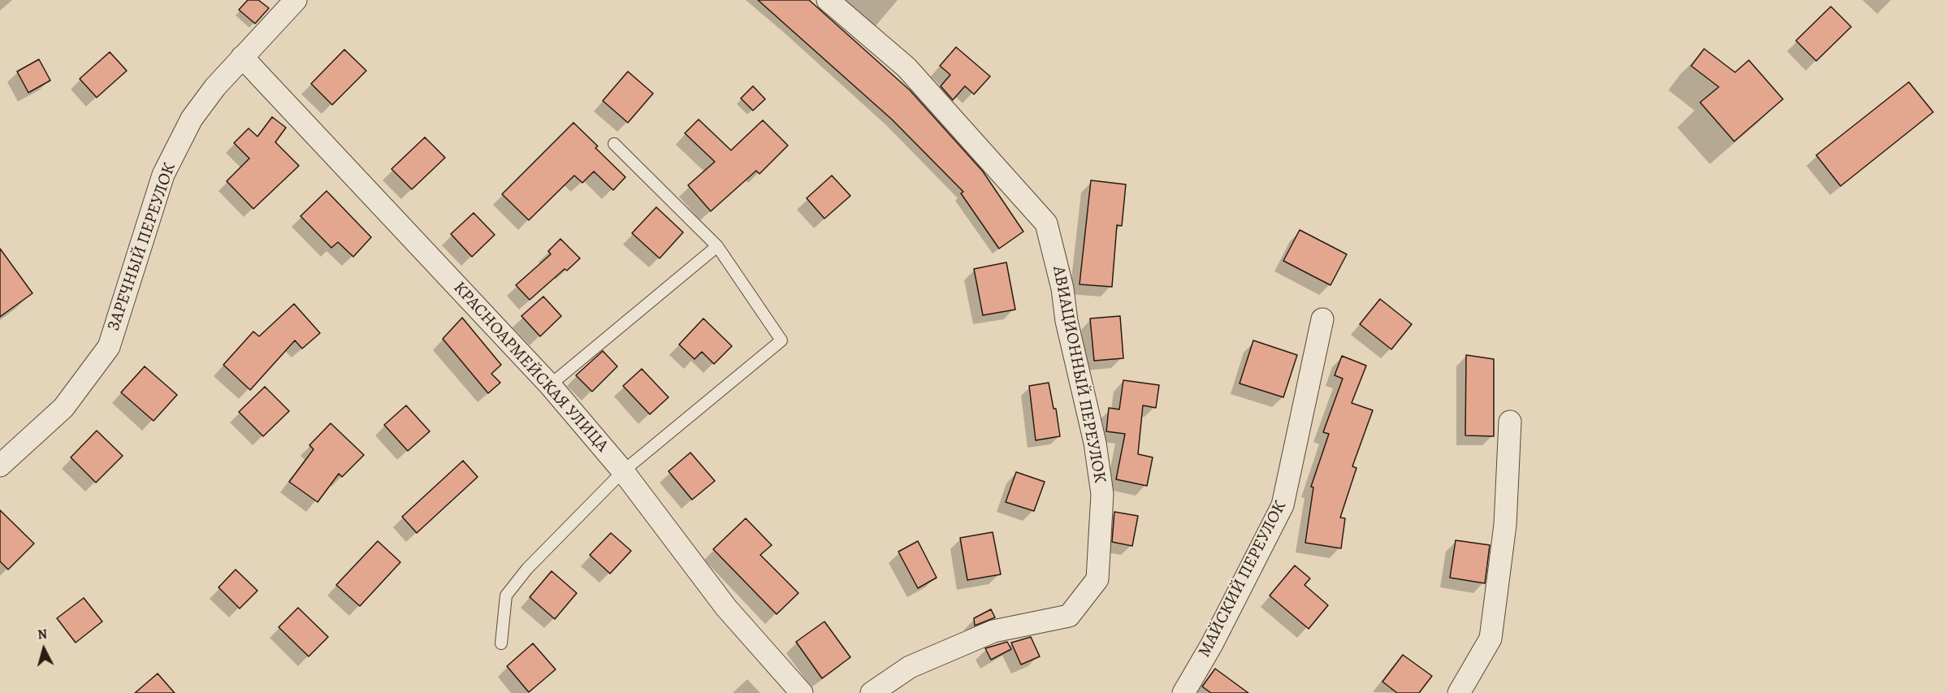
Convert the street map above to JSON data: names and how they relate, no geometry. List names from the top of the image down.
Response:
{
  "streets": {
    "street": [
      "ЗАРЕЧНЫЙ ПЕРЕУЛОК",
      "КРАСНОАРМЕЙСКАЯ УЛИЦА",
      "АВИАЦИОННЫЙ ПЕРЕУЛОК",
      "МАЙСКИЙ ПЕРЕУЛОК"
    ]
  },
  "crossings": [
    ["ЗАРЕЧНЫЙ ПЕРЕУЛОК", "КРАСНОАРМЕЙСКАЯ УЛИЦА"]
  ],
  "north": "top"
}
